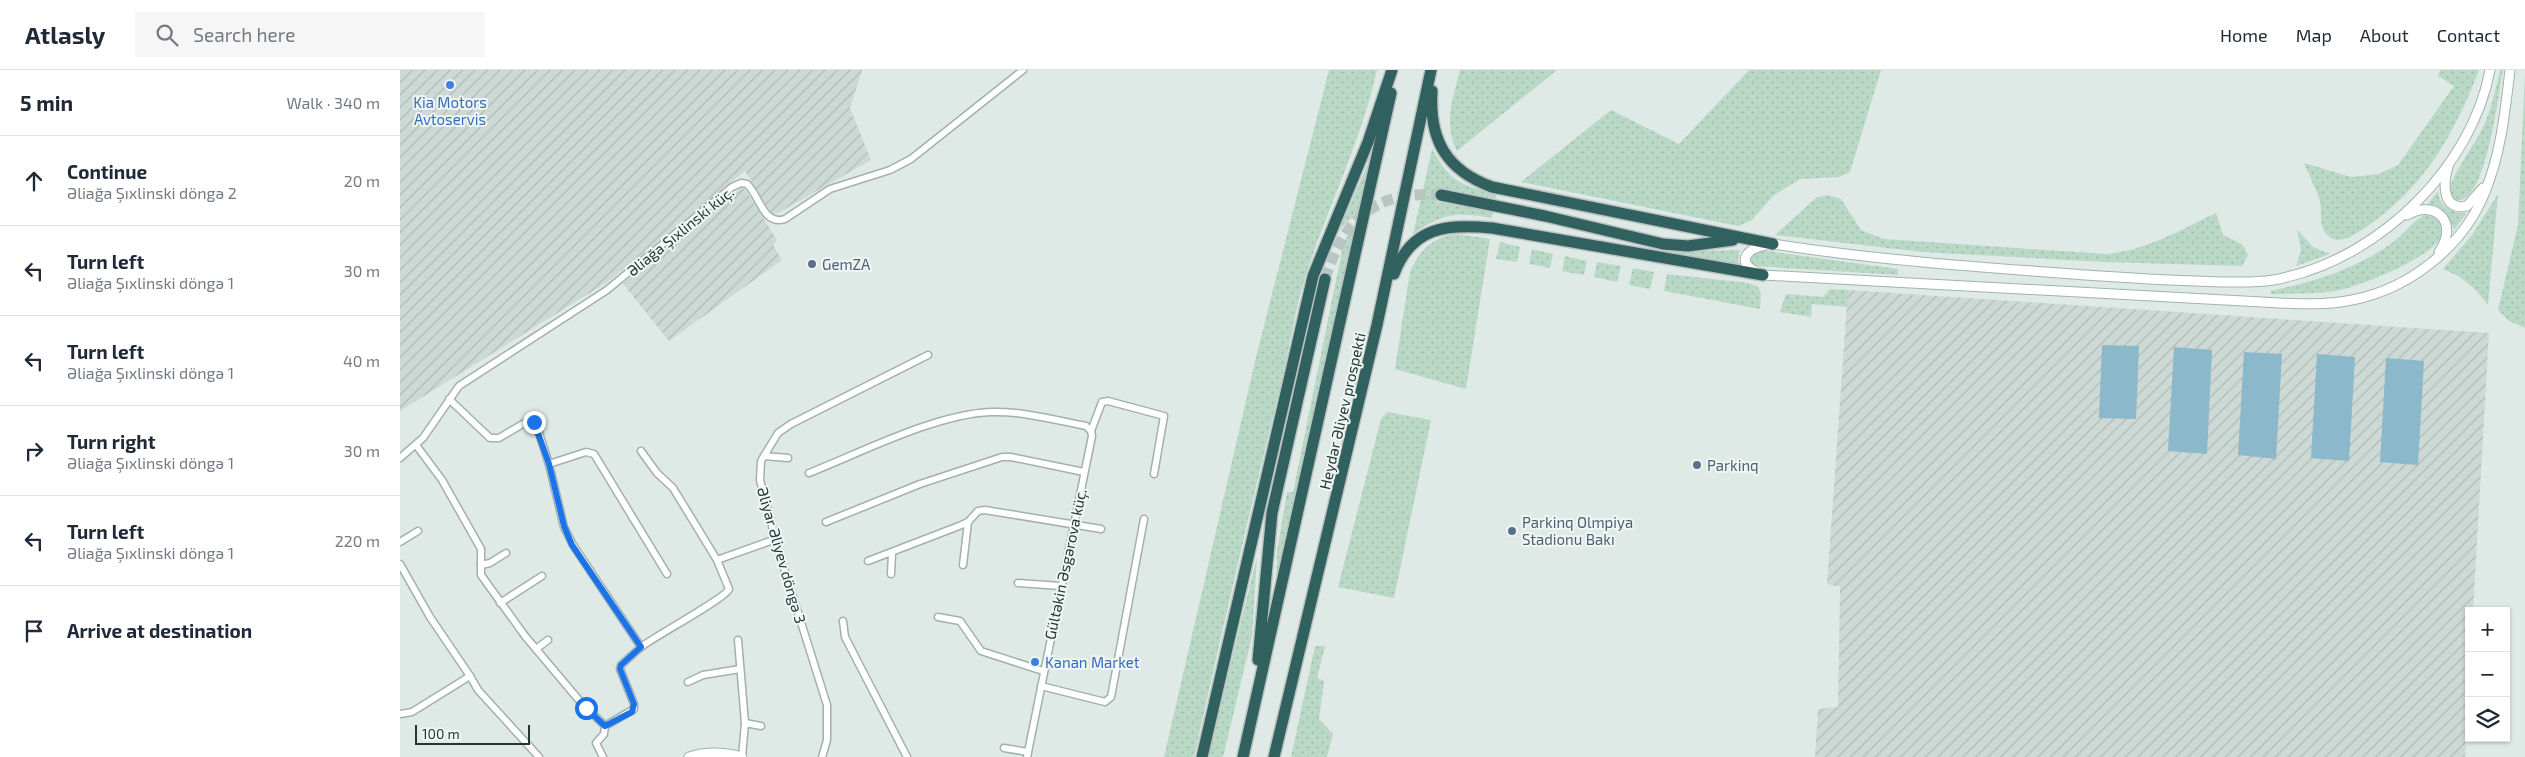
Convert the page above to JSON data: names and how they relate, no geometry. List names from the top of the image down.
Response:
{
  "streets": {
    "highway": ["Heydər Əliyev prospekti"],
    "street": ["Əliağa Şıxlinski küç.", "Əliyar Əliyev döngə 3", "Gültəkin Əsgərova küç."]
  },
  "places": [
    "Kia Motors Avtoservis",
    "GemZA",
    "Parkinq",
    "Parkinq Olmpiya Stadionu Bakı",
    "Kənan Market"
  ],
  "scale_bar": "100 m",
  "page": {
    "header": "Atlasly",
    "search": "Search here",
    "nav": [
      "Home",
      "Map",
      "About",
      "Contact"
    ],
    "heading": ["5 min", "Walk · 340 m"],
    "list": [
      ["Continue", "Əliağa Şıxlinski döngə 2", "20 m"],
      ["Turn left", "Əliağa Şıxlinski döngə 1", "30 m"],
      ["Turn left", "Əliağa Şıxlinski döngə 1", "40 m"],
      ["Turn right", "Əliağa Şıxlinski döngə 1", "30 m"],
      ["Turn left", "Əliağa Şıxlinski döngə 1", "220 m"],
      "Arrive at destination"
    ],
    "map_buttons": ["+", "−"],
    "scale": "100 m"
  }
}
